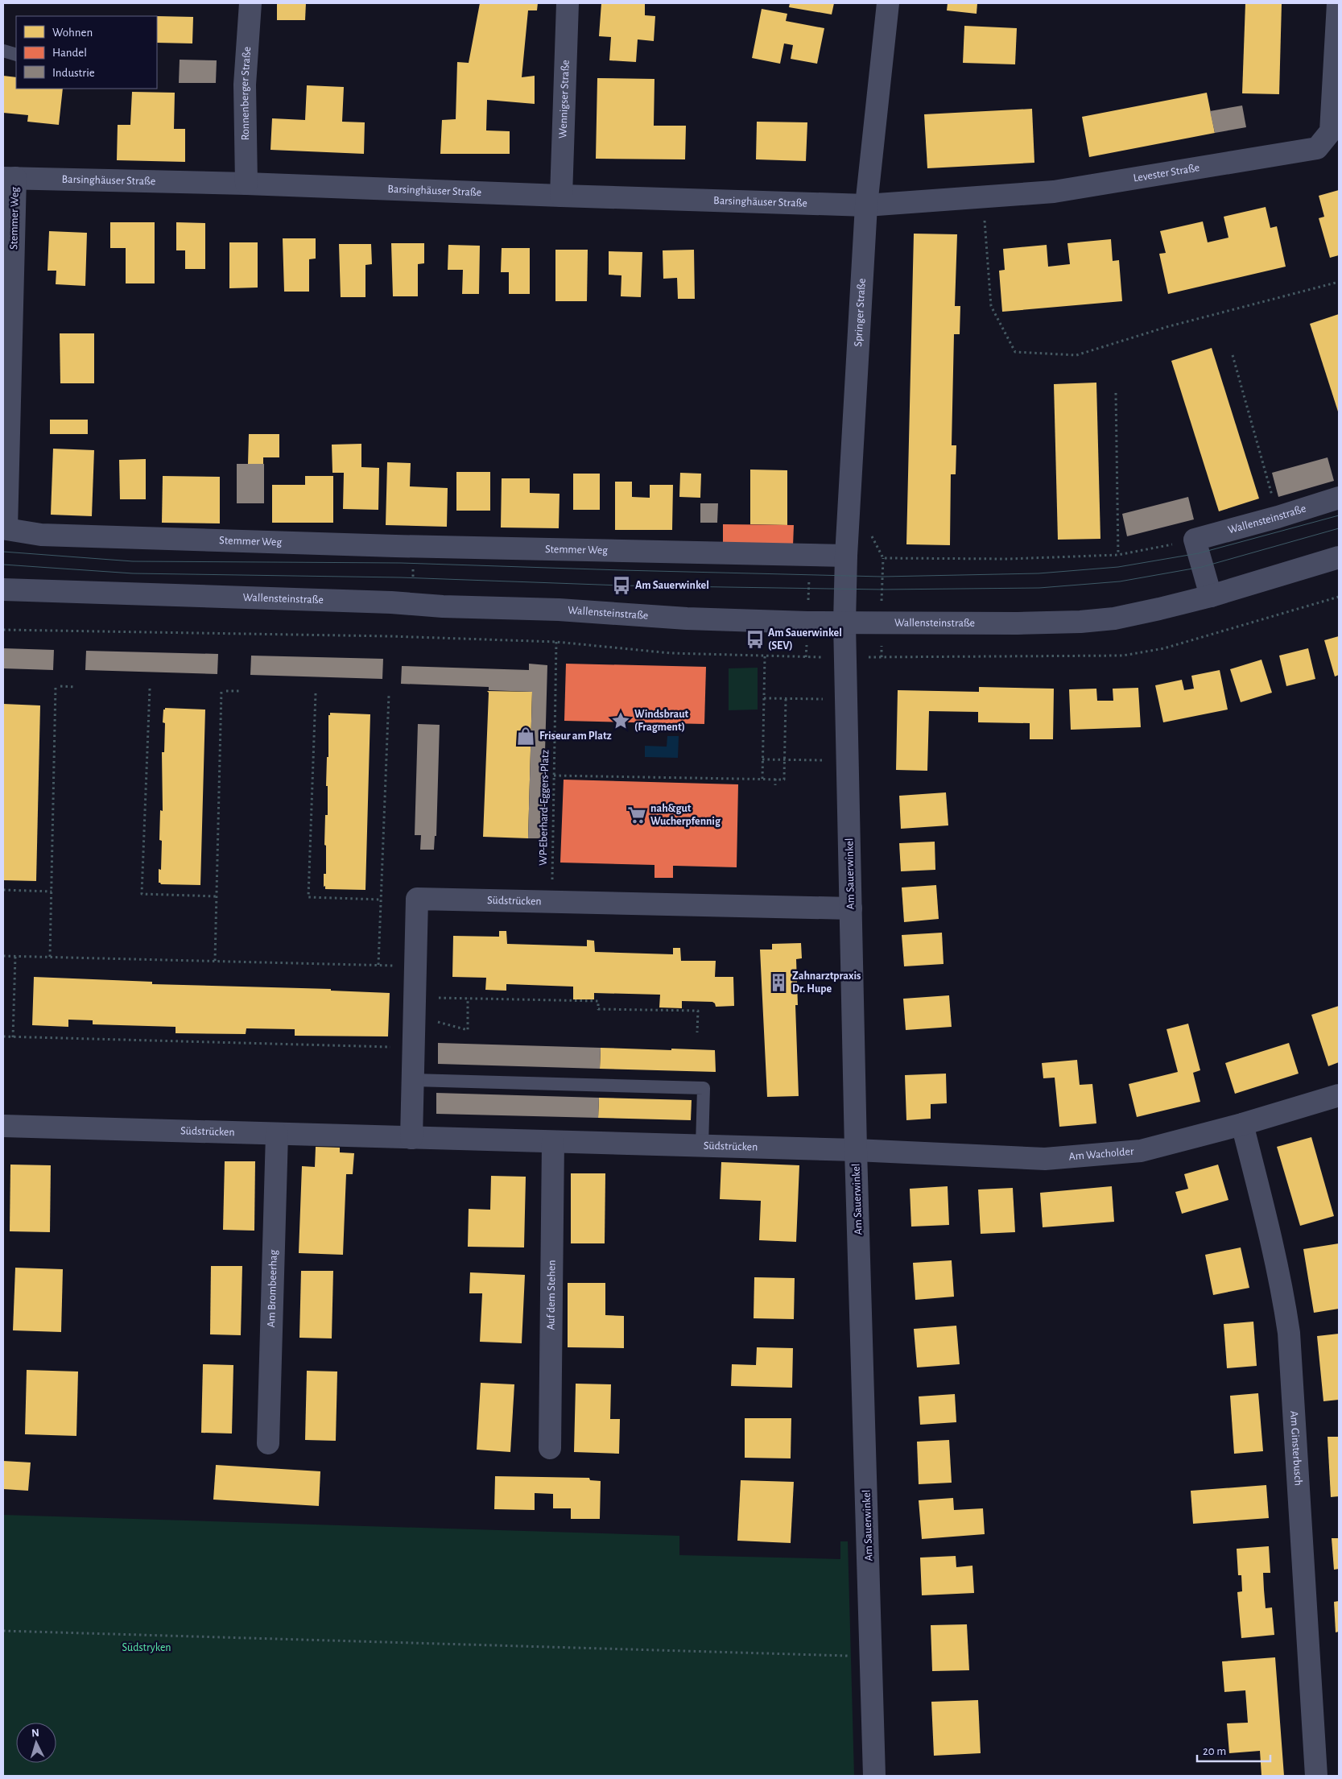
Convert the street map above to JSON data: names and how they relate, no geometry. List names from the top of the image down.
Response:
{
  "streets": {
    "street": [
      "Ronnenberger Straße",
      "Wennigser Straße",
      "Levester Straße",
      "Barsinghäuser Straße",
      "Stemmer Weg",
      "Springer Straße",
      "Wallensteinstraße",
      "Am Sauerwinkel",
      "Südstrücken",
      "Am Wacholder",
      "Am Brombeerhag",
      "Auf dem Stehen",
      "Am Ginsterbusch"
    ],
    "path": ["WP-Eberhard-Eggers-Platz"]
  },
  "crossings": [
    ["Ronnenberger Straße", "Barsinghäuser Straße"],
    ["Wennigser Straße", "Barsinghäuser Straße"],
    ["Levester Straße", "Barsinghäuser Straße"],
    ["Levester Straße", "Springer Straße"],
    ["Barsinghäuser Straße", "Stemmer Weg"],
    ["Barsinghäuser Straße", "Springer Straße"],
    ["Stemmer Weg", "Springer Straße"],
    ["Springer Straße", "Wallensteinstraße"],
    ["Springer Straße", "Am Sauerwinkel"],
    ["Wallensteinstraße", "Am Sauerwinkel"],
    ["WP-Eberhard-Eggers-Platz", "Südstrücken"],
    ["Am Sauerwinkel", "Südstrücken"],
    ["Am Sauerwinkel", "Am Wacholder"],
    ["Südstrücken", "Am Wacholder"],
    ["Südstrücken", "Am Brombeerhag"],
    ["Südstrücken", "Auf dem Stehen"],
    ["Am Wacholder", "Am Ginsterbusch"]
  ],
  "parks": ["Südstryken"],
  "places": {
    "bus stop": ["Am Sauerwinkel", "Am Sauerwinkel (SEV)"],
    "place": ["Windsbraut (Fragment)"],
    "shop": ["Friseur am Platz"],
    "supermarket": ["nah&gut Wucherpfennig"],
    "building": ["Zahnarztpraxis Dr. Hupe"]
  },
  "legend": ["Wohnen", "Handel", "Industrie"],
  "scale_bar": "20 m",
  "north": "top"
}
